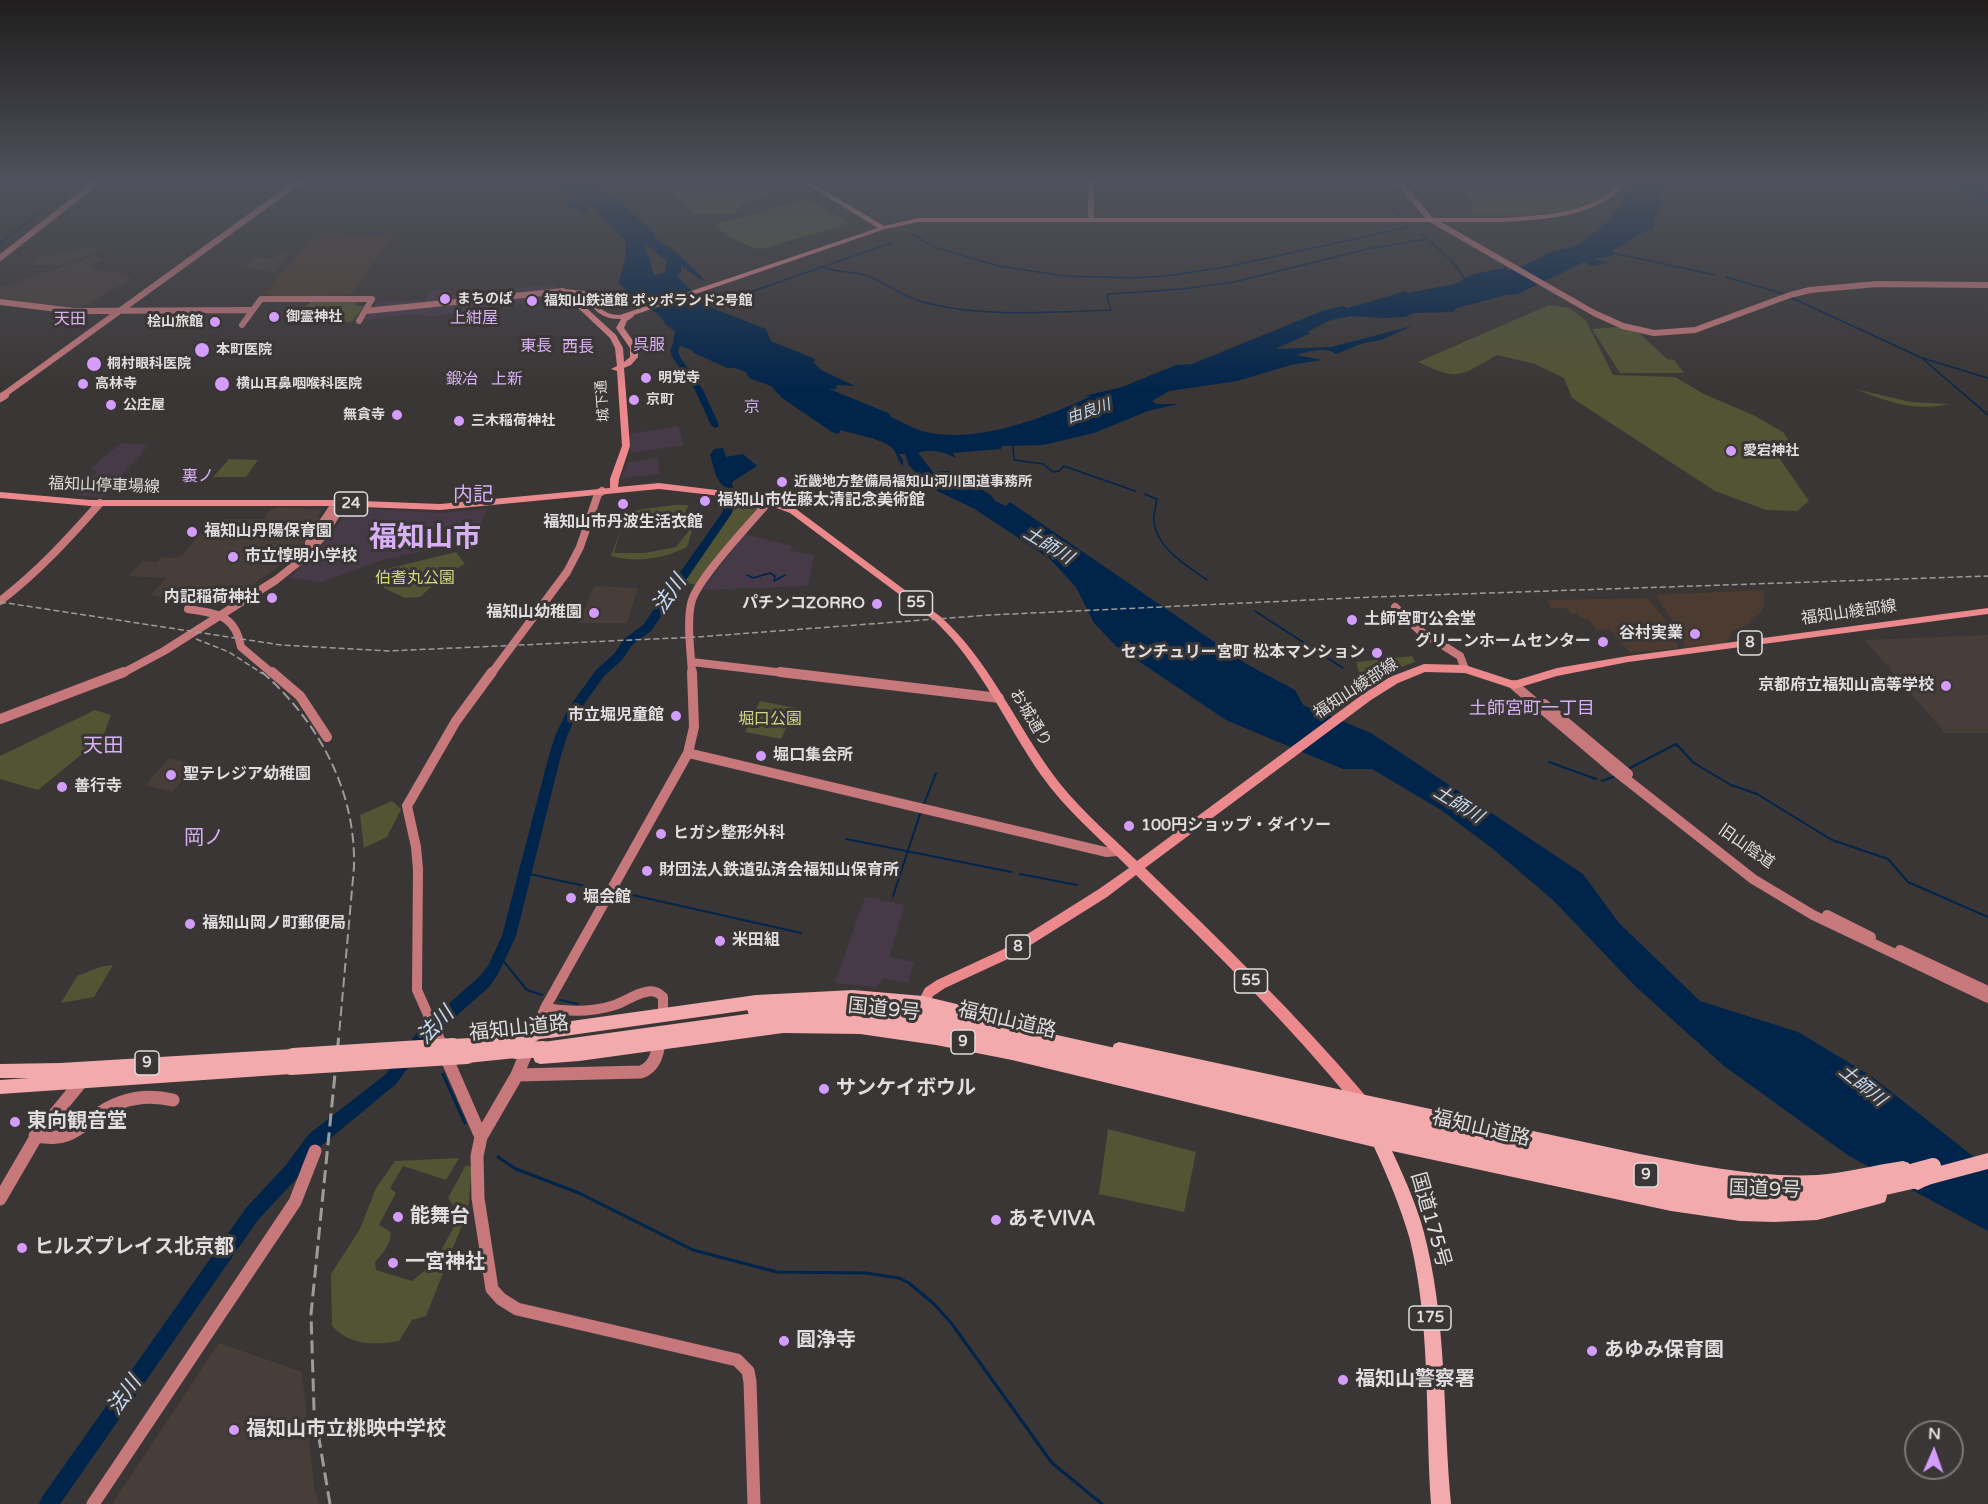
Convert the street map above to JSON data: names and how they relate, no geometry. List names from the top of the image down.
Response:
{
  "streets": {
    "highway": [
      "国道9号",
      "福知山道路",
      "9",
      "国道175号",
      "175"
    ],
    "main road": [
      "城下通",
      "福知山停車場線",
      "24",
      "55",
      "福知山綾部線",
      "8",
      "お城通り"
    ],
    "street": ["旧山陰道"]
  },
  "crossings": [
    ["城下通", "福知山停車場線"],
    ["城下通", "お城通り"],
    ["福知山停車場線", "お城通り"],
    ["福知山綾部線", "お城通り"],
    ["福知山綾部線", "旧山陰道"],
    ["福知山綾部線", "国道9号"],
    ["お城通り", "国道9号"],
    ["お城通り", "9"],
    ["お城通り", "国道175号"],
    ["国道9号", "福知山道路"],
    ["国道9号", "9"],
    ["国道9号", "国道175号"],
    ["福知山道路", "9"],
    ["9", "国道175号"]
  ],
  "districts": [
    "上紺屋",
    "天田",
    "呉服",
    "東長",
    "西長",
    "鍛冶",
    "上新",
    "京",
    "裏ノ",
    "内記",
    "福知山市",
    "土師宮町一丁目",
    "天田",
    "岡ノ"
  ],
  "water": ["由良川", "土師川", "法川"],
  "parks": ["伯耆丸公園", "堀口公園"],
  "places": [
    "まちのば",
    "福知山鉄道館 ポッポランド2号館",
    "御霊神社",
    "桧山旅館",
    "本町医院",
    "桐村眼科医院",
    "明覚寺",
    "高林寺",
    "横山耳鼻咽喉科医院",
    "京町",
    "公庄屋",
    "無貪寺",
    "三木稲荷神社",
    "愛宕神社",
    "近畿地方整備局福知山河川国道事務所",
    "福知山市佐藤太清記念美術館",
    "福知山市丹波生活衣館",
    "福知山丹陽保育園",
    "市立惇明小学校",
    "内記稲荷神社",
    "パチンコZORRO",
    "福知山幼稚園",
    "土師宮町公会堂",
    "谷村実業",
    "グリーンホームセンター",
    "センチュリー宮町 松本マンション",
    "京都府立福知山高等学校",
    "市立堀児童館",
    "堀口集会所",
    "聖テレジア幼稚園",
    "善行寺",
    "100円ショップ・ダイソー",
    "ヒガシ整形外科",
    "財団法人鉄道弘済会福知山保育所",
    "堀会館",
    "福知山岡ノ町郵便局",
    "米田組",
    "サンケイボウル",
    "東向観音堂",
    "能舞台",
    "あそVIVA",
    "ヒルズプレイス北京都",
    "一宮神社",
    "圓浄寺",
    "あゆみ保育園",
    "福知山警察署",
    "福知山市立桃映中学校"
  ],
  "north": "top"
}
